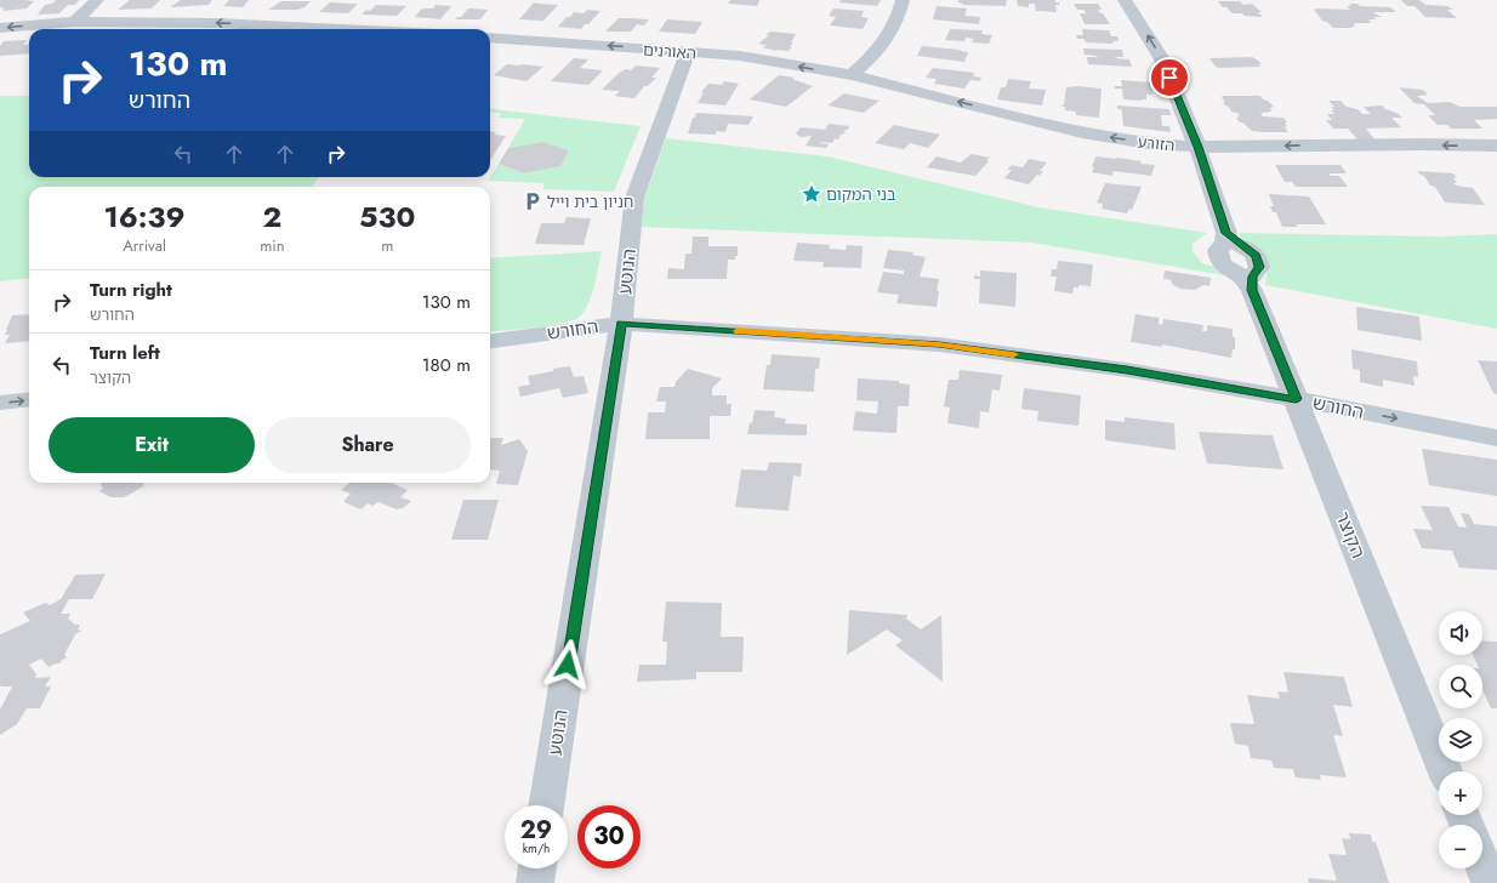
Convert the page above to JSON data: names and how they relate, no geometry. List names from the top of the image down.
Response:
{
  "streets": {
    "street": [
      "האורנים",
      "הזורע",
      "הנוטע",
      "החורש",
      "הקוצר"
    ]
  },
  "crossings": [
    ["האורנים", "הזורע"],
    ["האורנים", "הנוטע"],
    ["הזורע", "הקוצר"],
    ["הנוטע", "החורש"],
    ["החורש", "הקוצר"]
  ],
  "one_way": ["האורנים", "הזורע"],
  "places": {
    "place": ["בני המקום"],
    "parking": ["חניון בית וייל"]
  },
  "page": {
    "turn": ["130 m", "החורש"],
    "eta": [
      "16:39",
      "Arrival",
      "2",
      "min",
      "530",
      "m"
    ],
    "list": [
      {
        "name": "Turn right",
        "note": "החורש",
        "value": "130 m"
      },
      {
        "name": "Turn left",
        "note": "הקוצר",
        "value": "180 m"
      }
    ],
    "buttons": ["Exit", "Share"],
    "map_buttons": ["+", "−"],
    "speed": "29 km/h",
    "limit": "30"
  }
}
